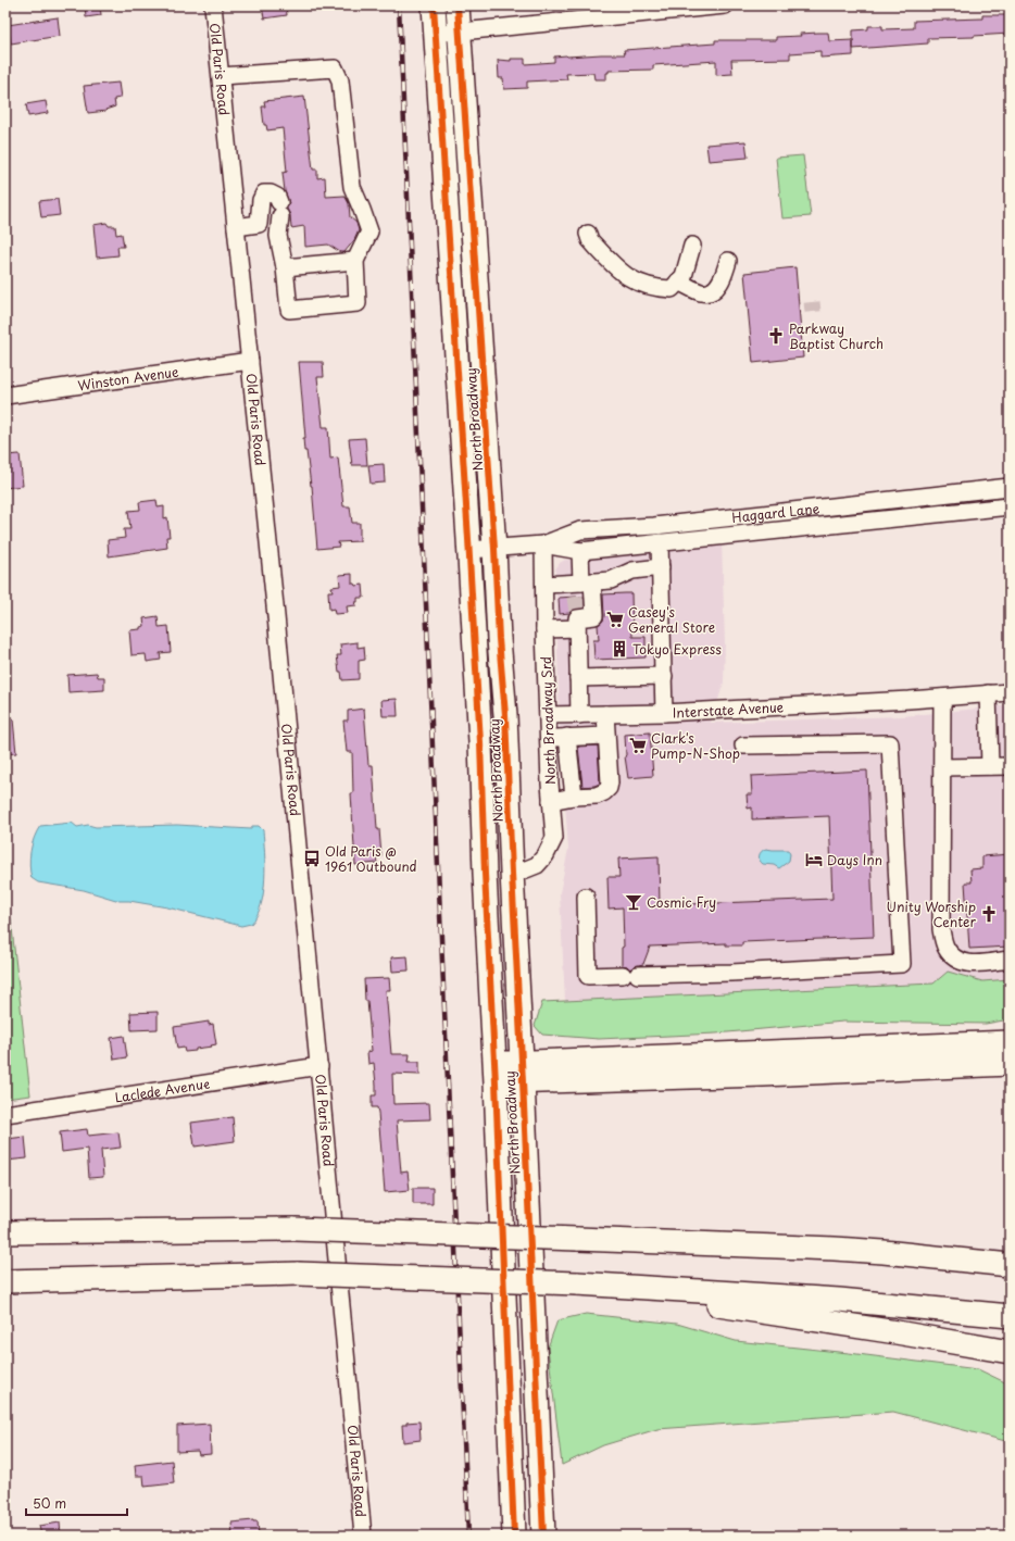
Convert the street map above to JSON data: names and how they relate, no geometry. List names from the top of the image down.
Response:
{
  "streets": {
    "highway": ["North Broadway"],
    "street": [
      "Old Paris Road",
      "Winston Avenue",
      "Haggard Lane",
      "Interstate Avenue",
      "North Broadway Srd",
      "Laclede Avenue"
    ]
  },
  "crossings": [
    ["Old Paris Road", "Winston Avenue"],
    ["Old Paris Road", "Laclede Avenue"],
    ["North Broadway", "Haggard Lane"],
    ["North Broadway", "North Broadway Srd"],
    ["Haggard Lane", "North Broadway Srd"],
    ["Interstate Avenue", "North Broadway Srd"]
  ],
  "places": {
    "church": ["Parkway Baptist Church", "Unity Worship Center"],
    "supermarket": ["Casey's General Store", "Clark's Pump-N-Shop"],
    "building": ["Tokyo Express"],
    "bus stop": ["Old Paris @ 1961 Outbound"],
    "hotel": ["Days Inn"],
    "bar": ["Cosmic Fry"]
  },
  "scale_bar": "50 m"
}
